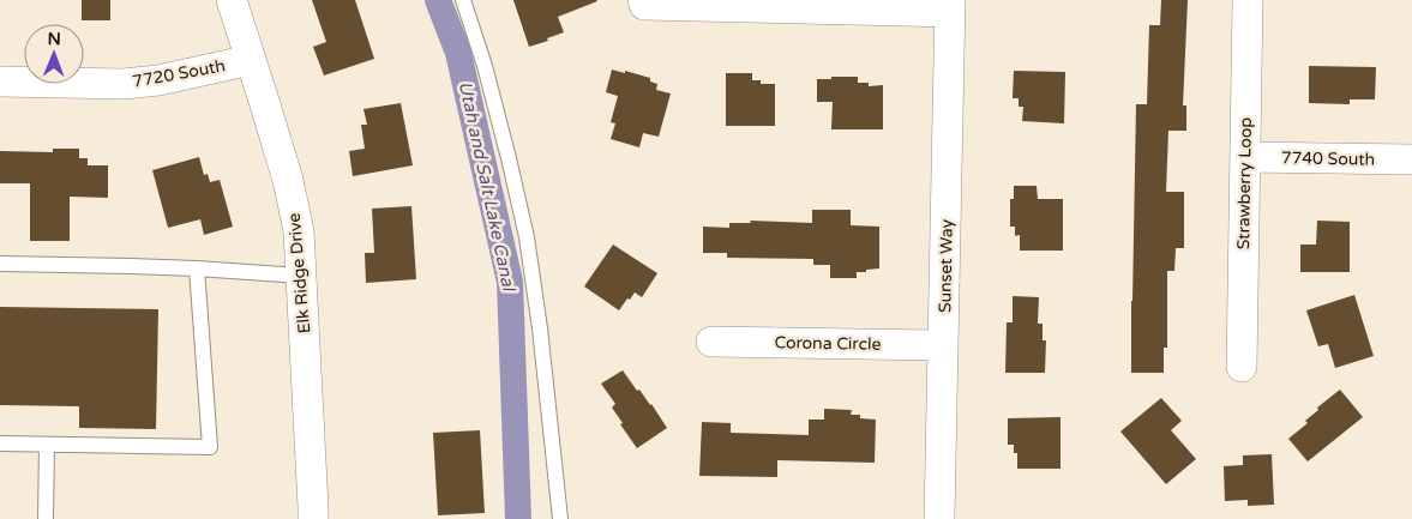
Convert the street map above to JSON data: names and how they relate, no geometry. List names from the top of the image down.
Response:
{
  "streets": {
    "street": [
      "7720 South",
      "7740 South",
      "Strawberry Loop",
      "Sunset Way",
      "Elk Ridge Drive",
      "Corona Circle"
    ]
  },
  "crossings": [
    ["7720 South", "Elk Ridge Drive"],
    ["7740 South", "Strawberry Loop"],
    ["Sunset Way", "Corona Circle"]
  ],
  "water": ["Utah and Salt Lake Canal"],
  "north": "top"
}
